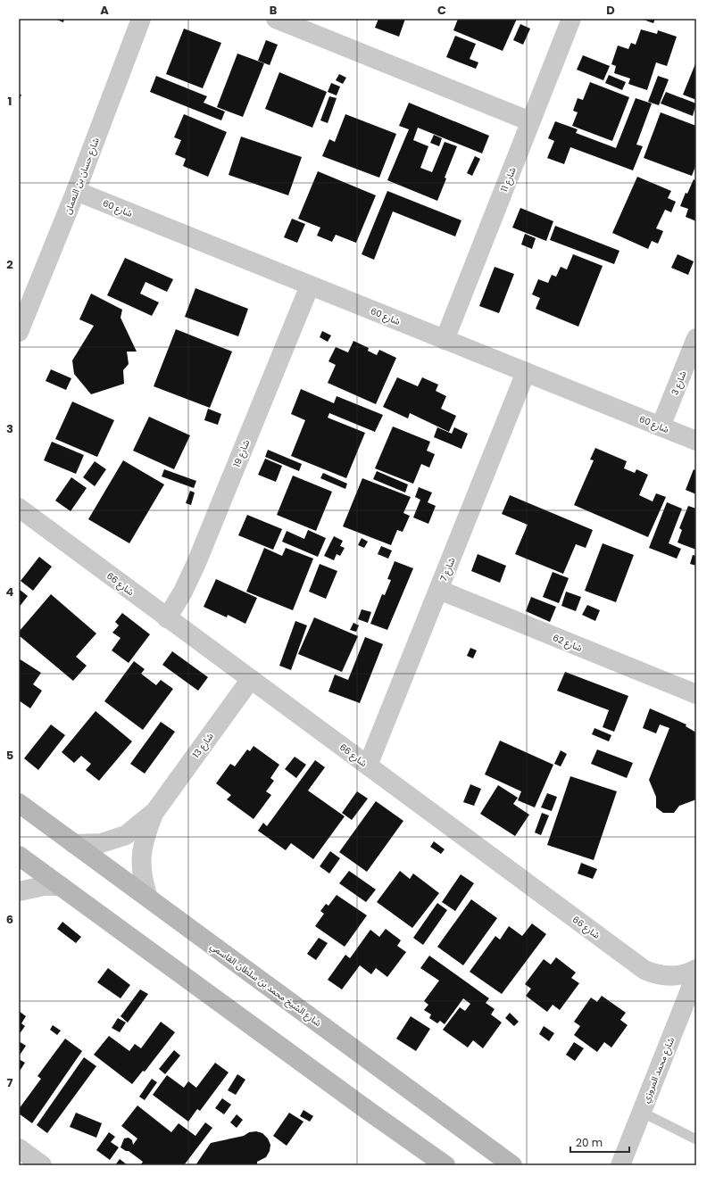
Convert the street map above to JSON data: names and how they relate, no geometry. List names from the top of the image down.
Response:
{
  "streets": {
    "main road": ["شارع الشيخ محمد بن سلطان القاسمي"],
    "street": [
      "شارع حسان بن النعمان",
      "شارع 11",
      "شارع 60",
      "شارع 3",
      "شارع 19",
      "شارع 7",
      "شارع 66",
      "شارع 62",
      "شارع 13",
      "شارع محمد المروزي"
    ]
  },
  "crossings": [
    ["شارع حسان بن النعمان", "شارع 60"],
    ["شارع 11", "شارع 60"],
    ["شارع 60", "شارع 3"],
    ["شارع 60", "شارع 19"],
    ["شارع 60", "شارع 7"],
    ["شارع 19", "شارع 66"],
    ["شارع 7", "شارع 66"],
    ["شارع 7", "شارع 62"],
    ["شارع 66", "شارع 13"],
    ["شارع 13", "شارع الشيخ محمد بن سلطان القاسمي"]
  ],
  "scale_bar": "20 m",
  "grid": {
    "columns": [
      "A",
      "B",
      "C",
      "D"
    ],
    "rows": [
      "1",
      "2",
      "3",
      "4",
      "5",
      "6",
      "7"
    ]
  }
}
